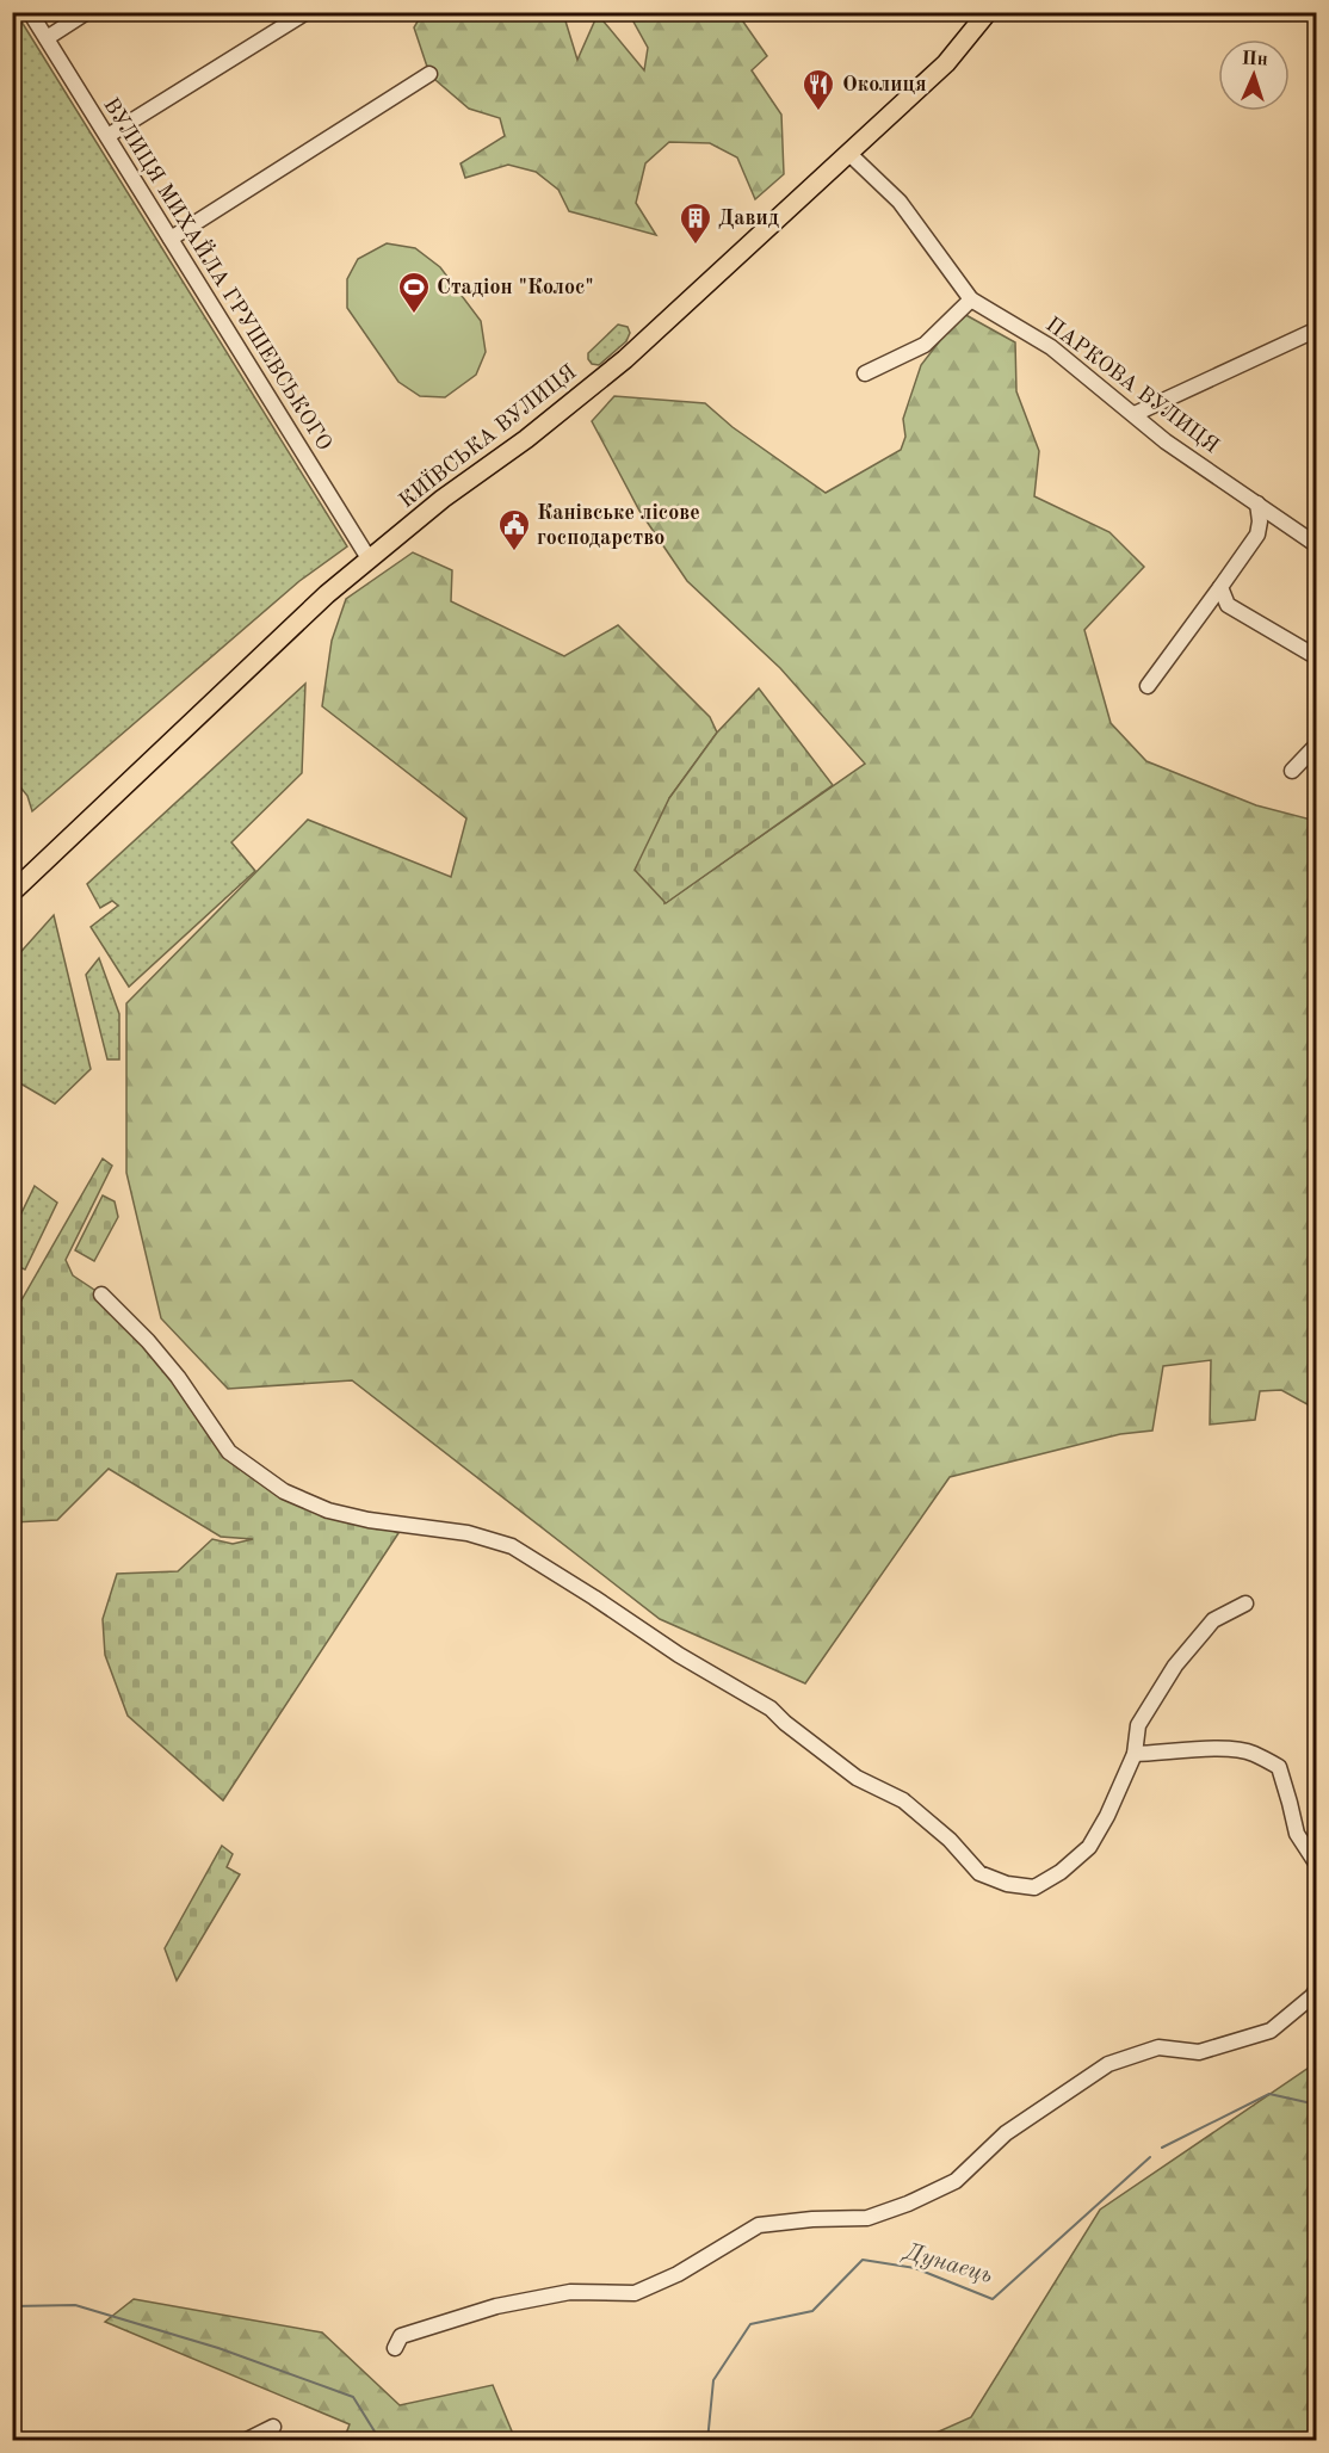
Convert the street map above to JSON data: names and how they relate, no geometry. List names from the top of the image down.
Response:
{
  "streets": {
    "main road": ["КИЇВСЬКА ВУЛИЦЯ"],
    "street": ["ВУЛИЦЯ МИХАЙЛА ГРУШЕВСЬКОГО", "ПАРКОВА ВУЛИЦЯ"]
  },
  "crossings": [
    ["ВУЛИЦЯ МИХАЙЛА ГРУШЕВСЬКОГО", "КИЇВСЬКА ВУЛИЦЯ"],
    ["ПАРКОВА ВУЛИЦЯ", "КИЇВСЬКА ВУЛИЦЯ"]
  ],
  "water": ["Дунаець"],
  "places": {
    "restaurant": ["Околиця"],
    "building": ["Давид"],
    "sports": ["Стадіон \"Колос\""],
    "public building": ["Канівське лісове господарство"]
  },
  "north": "top"
}
